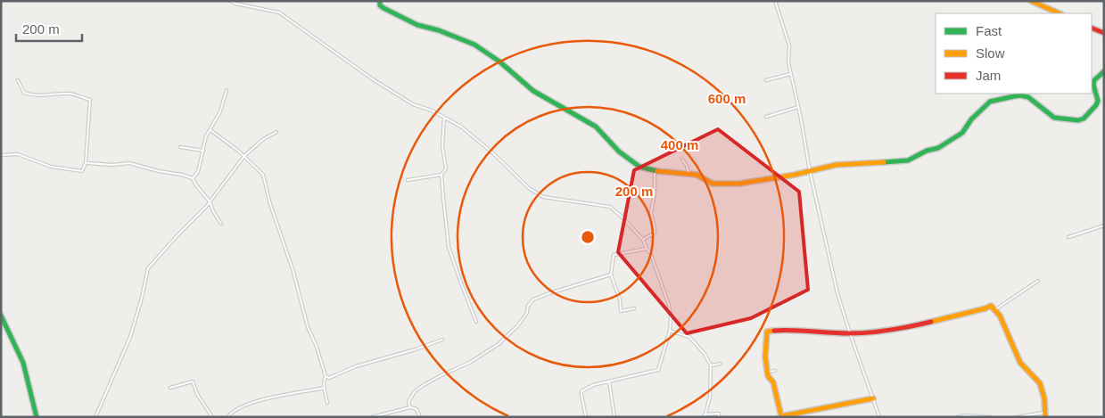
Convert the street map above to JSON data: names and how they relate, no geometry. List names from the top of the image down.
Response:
{
  "legend": ["Fast", "Slow", "Jam"],
  "scale_bar": "200 m",
  "rings": ["600 m", "400 m", "200 m"]
}
